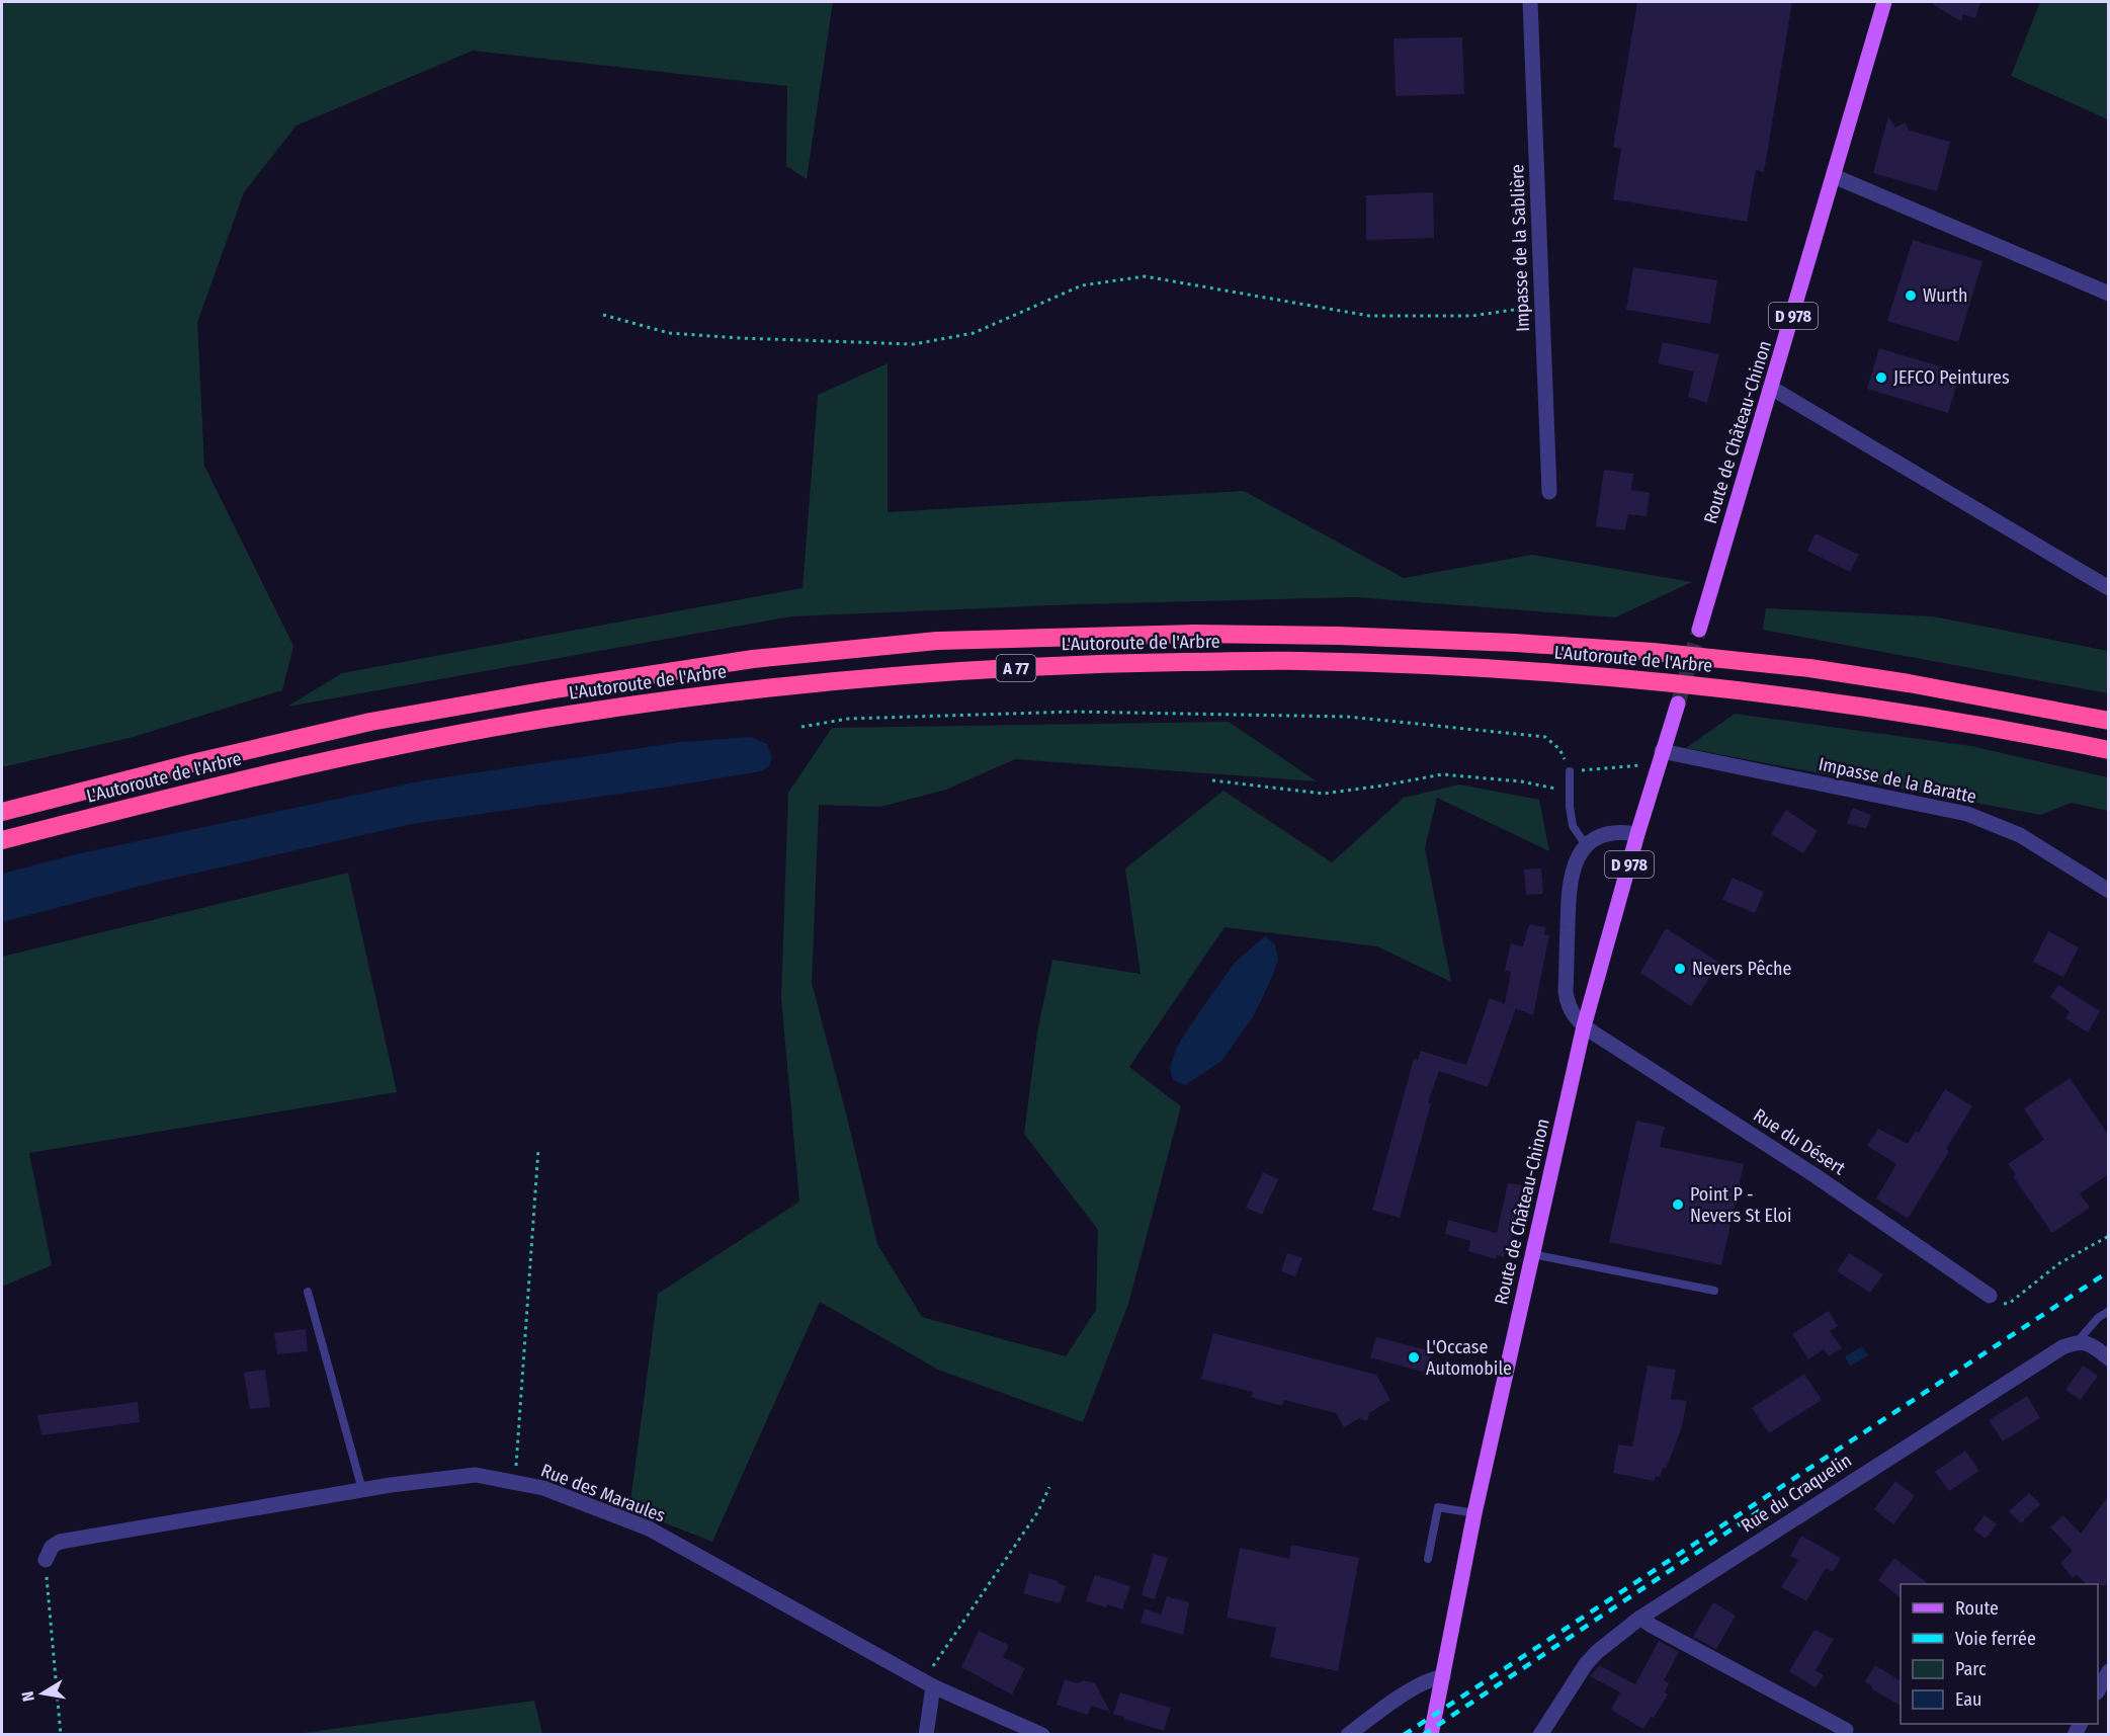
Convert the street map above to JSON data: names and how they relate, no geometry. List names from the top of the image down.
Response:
{
  "streets": {
    "highway": ["L'Autoroute de l'Arbre", "A 77"],
    "main road": ["D 978", "Route de Château-Chinon"],
    "street": [
      "Impasse de la Sablière",
      "Impasse de la Baratte",
      "Rue du Désert",
      "Rue des Maraules",
      "Rue du Craquelin"
    ]
  },
  "crossings": [
    ["Route de Château-Chinon", "Impasse de la Baratte"],
    ["Route de Château-Chinon", "Rue du Désert"]
  ],
  "places": [
    "Wurth",
    "JEFCO Peintures",
    "Nevers Pêche",
    "Point P - Nevers St Eloi",
    "L'Occase Automobile"
  ],
  "legend": [
    "Route",
    "Voie ferrée",
    "Parc",
    "Eau"
  ],
  "north": "left"
}
